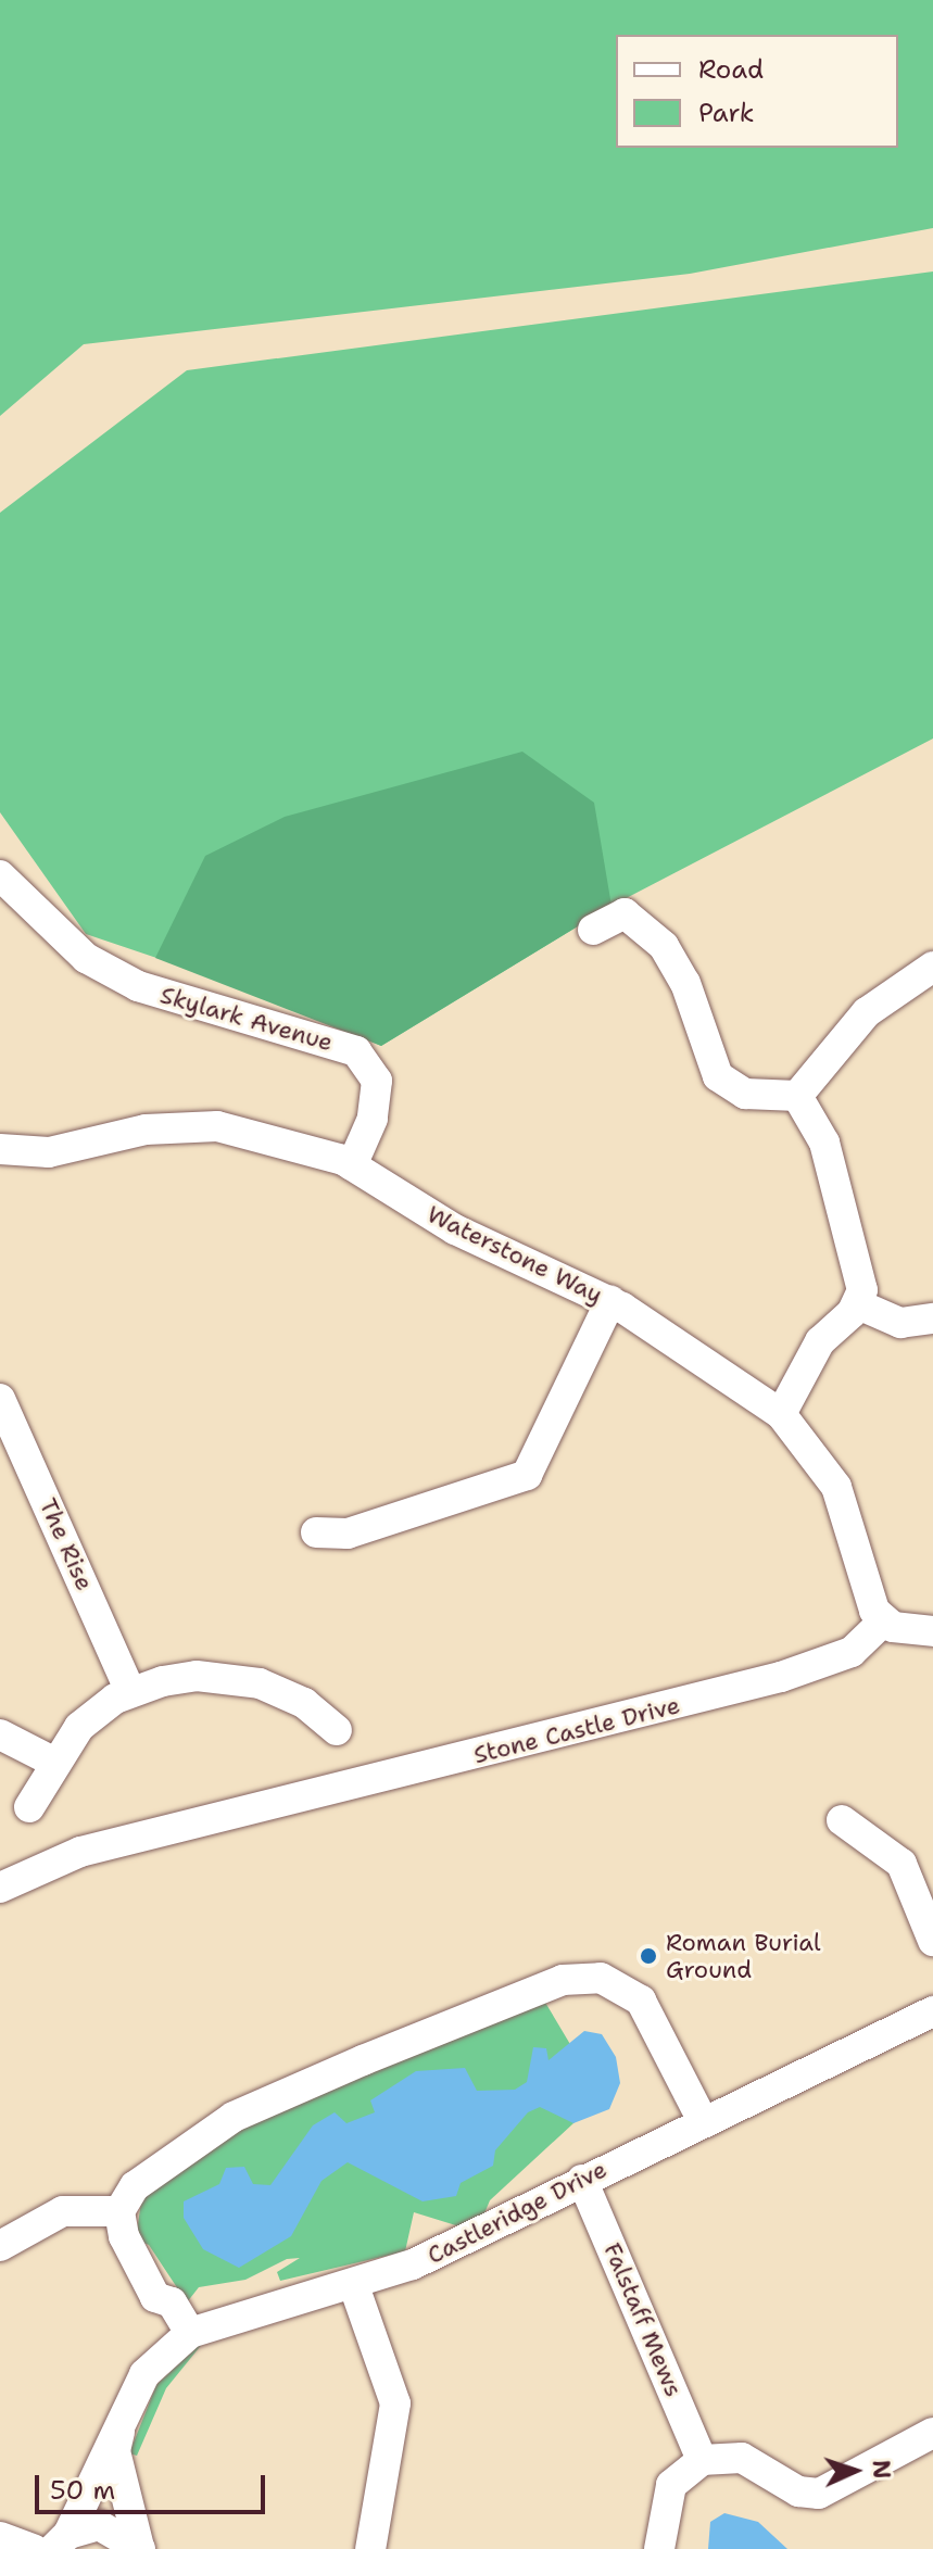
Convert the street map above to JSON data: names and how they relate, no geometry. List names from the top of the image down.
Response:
{
  "streets": {
    "street": [
      "Skylark Avenue",
      "Waterstone Way",
      "The Rise",
      "Stone Castle Drive",
      "Castleridge Drive",
      "Falstaff Mews"
    ]
  },
  "crossings": [
    ["Skylark Avenue", "Waterstone Way"],
    ["Waterstone Way", "Stone Castle Drive"],
    ["Castleridge Drive", "Falstaff Mews"]
  ],
  "places": ["Roman Burial Ground"],
  "legend": ["Road", "Park"],
  "scale_bar": "50 m",
  "north": "right"
}
